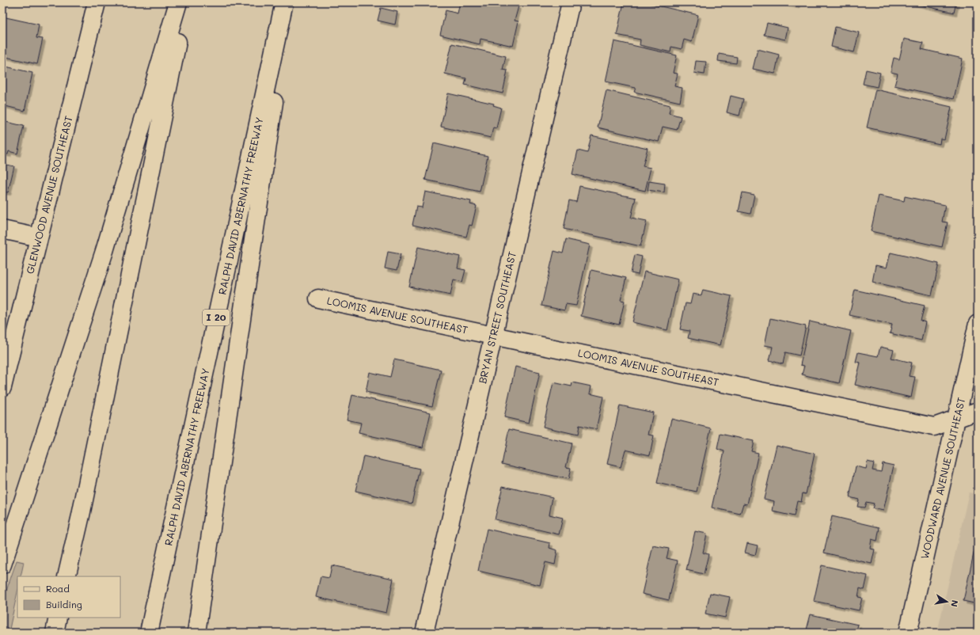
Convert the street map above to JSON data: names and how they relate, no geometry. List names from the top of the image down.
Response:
{
  "streets": {
    "main road": [
      "GLENWOOD AVENUE SOUTHEAST",
      "RALPH DAVID ABERNATHY FREEWAY",
      "LOOMIS AVENUE SOUTHEAST",
      "I 20",
      "BRYAN STREET SOUTHEAST",
      "WOODWARD AVENUE SOUTHEAST"
    ]
  },
  "crossings": [
    ["LOOMIS AVENUE SOUTHEAST", "BRYAN STREET SOUTHEAST"],
    ["LOOMIS AVENUE SOUTHEAST", "WOODWARD AVENUE SOUTHEAST"]
  ],
  "legend": ["Road", "Building"],
  "north": "right"
}
